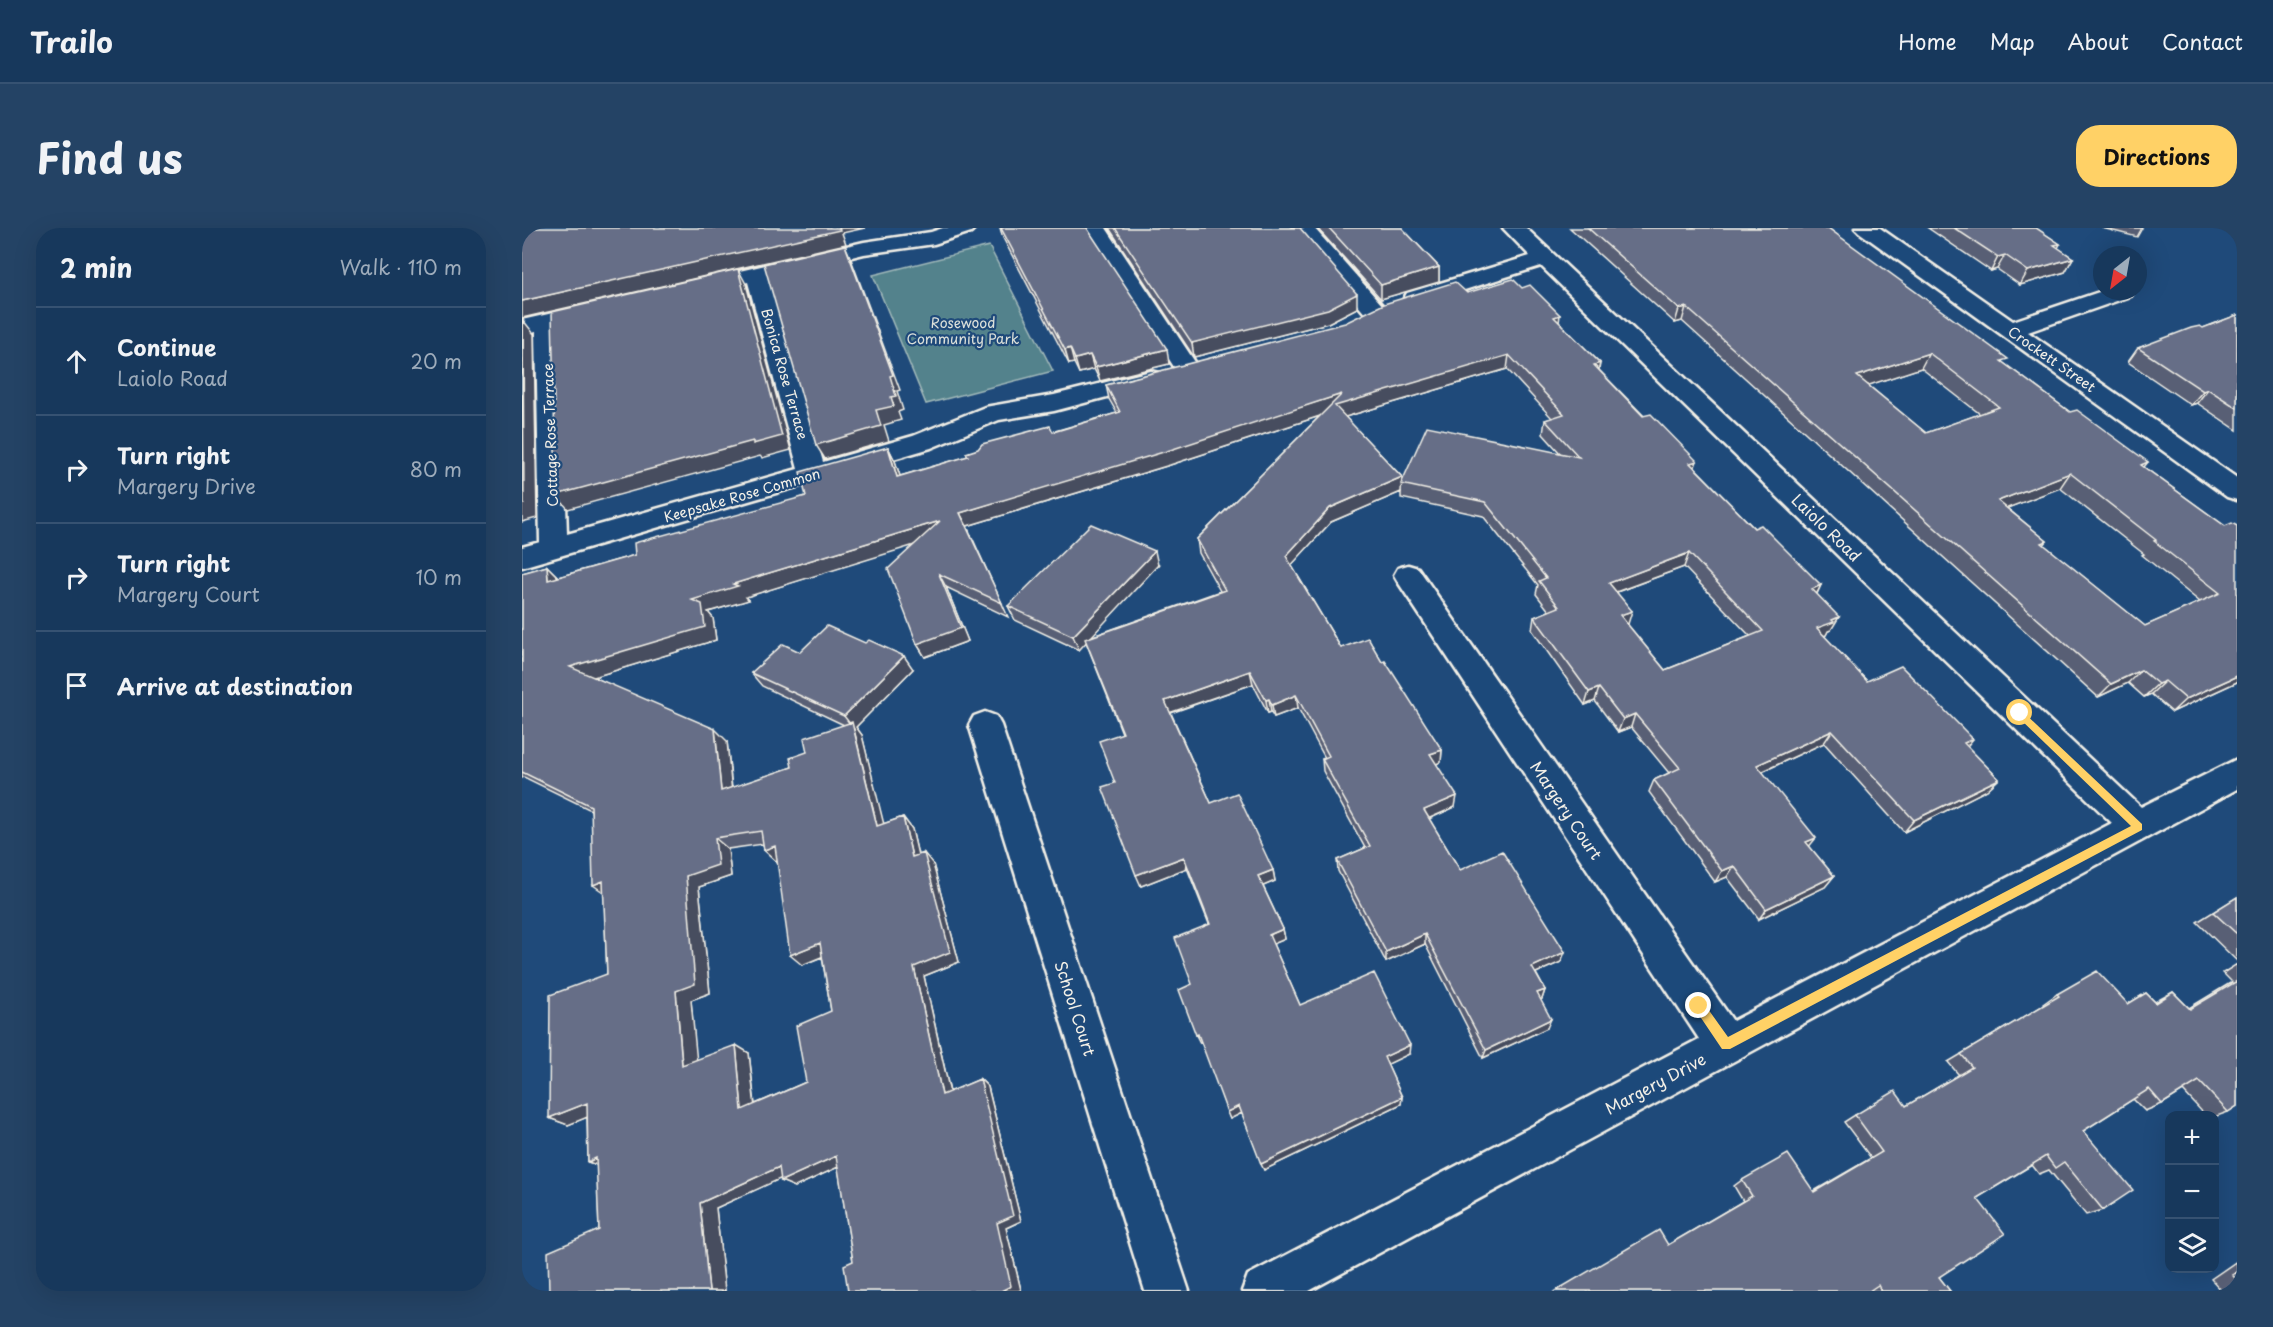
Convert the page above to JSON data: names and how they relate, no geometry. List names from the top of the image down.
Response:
{
  "streets": {
    "street": [
      "Crockett Street",
      "Bonica Rose Terrace",
      "Cottage Rose Terrace",
      "Keepsake Rose Common",
      "Laiolo Road",
      "Margery Court",
      "School Court",
      "Margery Drive"
    ]
  },
  "crossings": [
    ["Bonica Rose Terrace", "Keepsake Rose Common"],
    ["Cottage Rose Terrace", "Keepsake Rose Common"],
    ["Laiolo Road", "Margery Drive"],
    ["Margery Court", "Margery Drive"]
  ],
  "parks": ["Rosewood Community Park"],
  "north": "bottom left",
  "page": {
    "header": "Trailo",
    "nav": [
      "Home",
      "Map",
      "About",
      "Contact"
    ],
    "title": "Find us",
    "buttons": "Directions",
    "heading": ["2 min", "Walk · 110 m"],
    "list": [
      ["Continue", "Laiolo Road", "20 m"],
      ["Turn right", "Margery Drive", "80 m"],
      ["Turn right", "Margery Court", "10 m"],
      "Arrive at destination"
    ],
    "map_buttons": ["+", "−"]
  }
}
